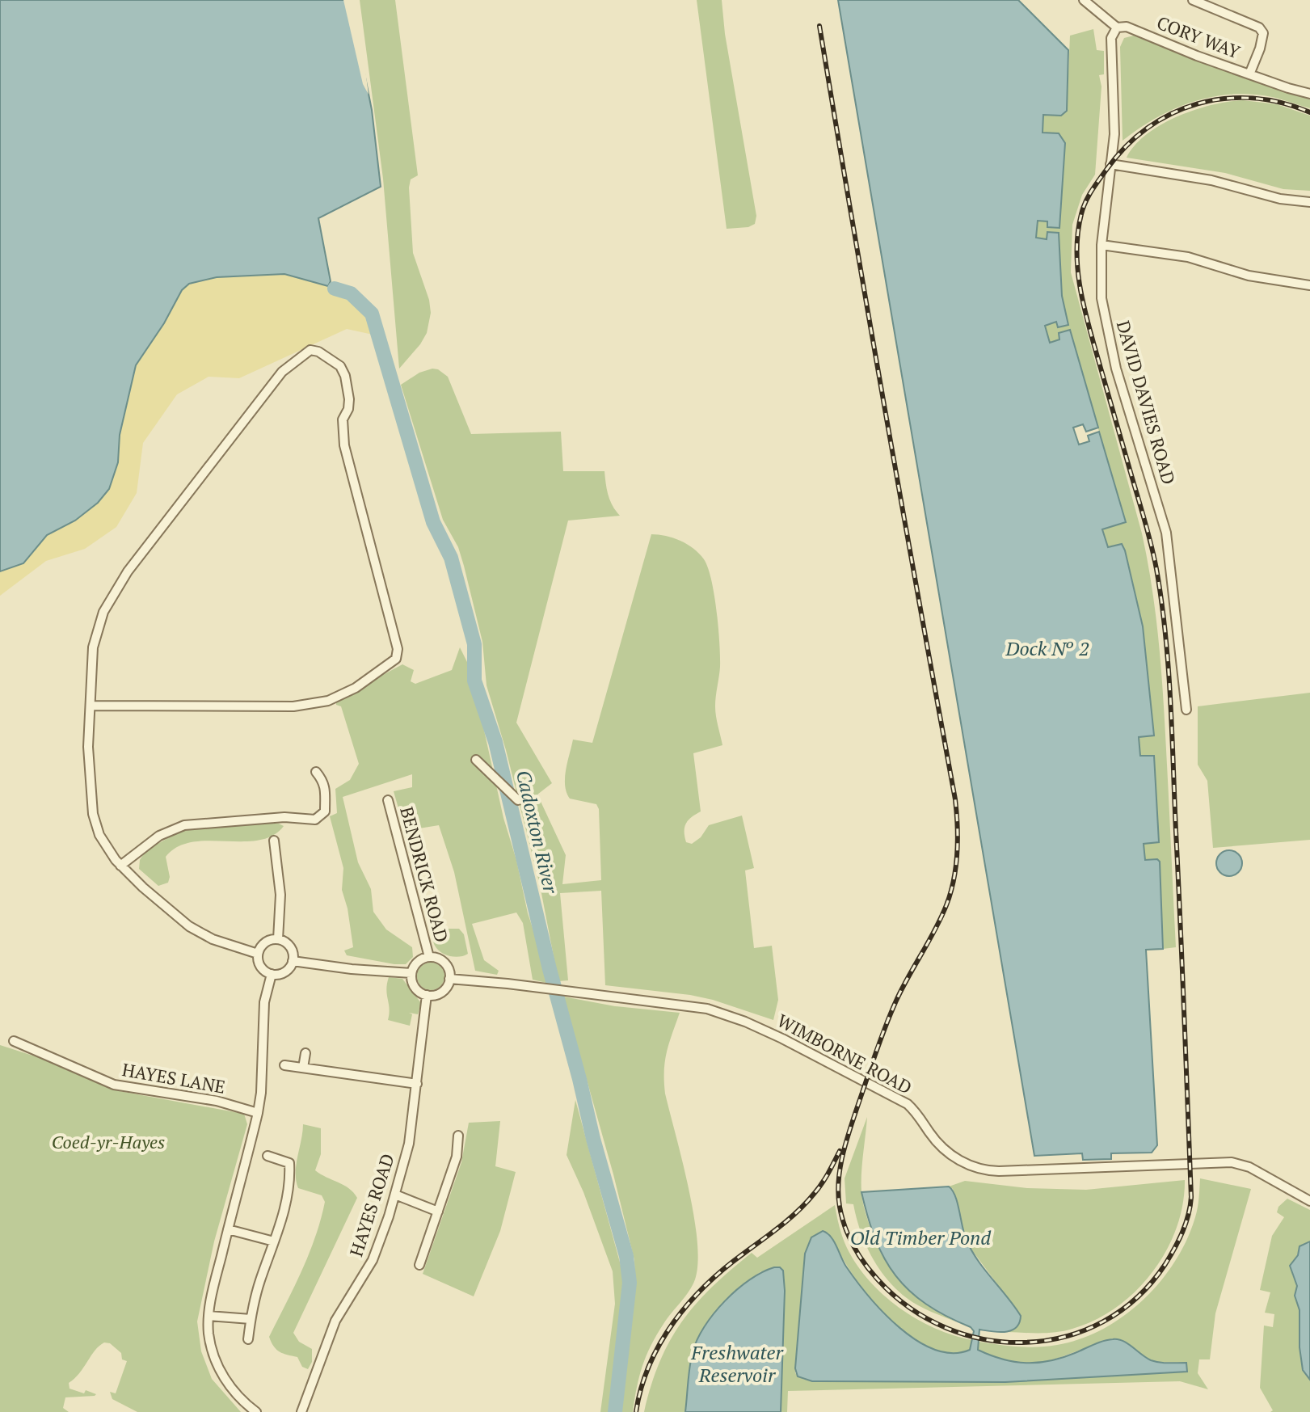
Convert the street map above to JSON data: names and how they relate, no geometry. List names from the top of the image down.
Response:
{
  "streets": {
    "street": [
      "CORY WAY",
      "DAVID DAVIES ROAD",
      "BENDRICK ROAD",
      "WIMBORNE ROAD",
      "HAYES LANE",
      "HAYES ROAD"
    ]
  },
  "crossings": [
    ["CORY WAY", "DAVID DAVIES ROAD"],
    ["BENDRICK ROAD", "WIMBORNE ROAD"],
    ["BENDRICK ROAD", "HAYES ROAD"],
    ["WIMBORNE ROAD", "HAYES ROAD"]
  ],
  "water": [
    "Dock Nº 2",
    "Cadoxton River",
    "Old Timber Pond",
    "Freshwater Reservoir"
  ],
  "parks": ["Coed-yr-Hayes"]
}
